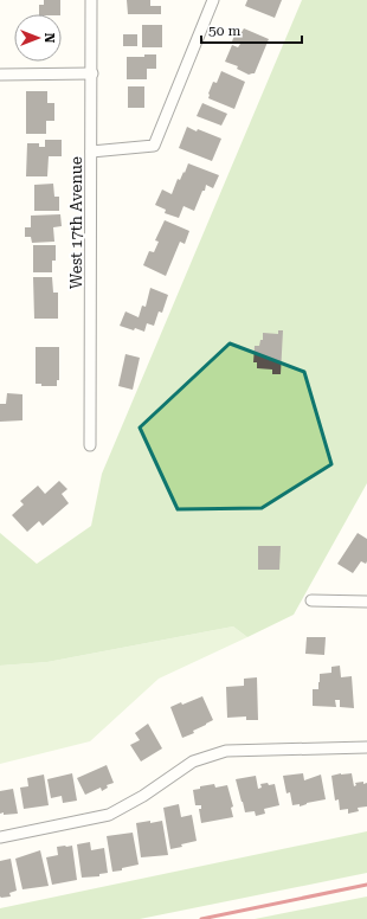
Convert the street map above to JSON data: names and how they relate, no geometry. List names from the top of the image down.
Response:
{
  "streets": {
    "street": ["West 17th Avenue"]
  },
  "scale_bar": "50 m",
  "north": "right"
}
